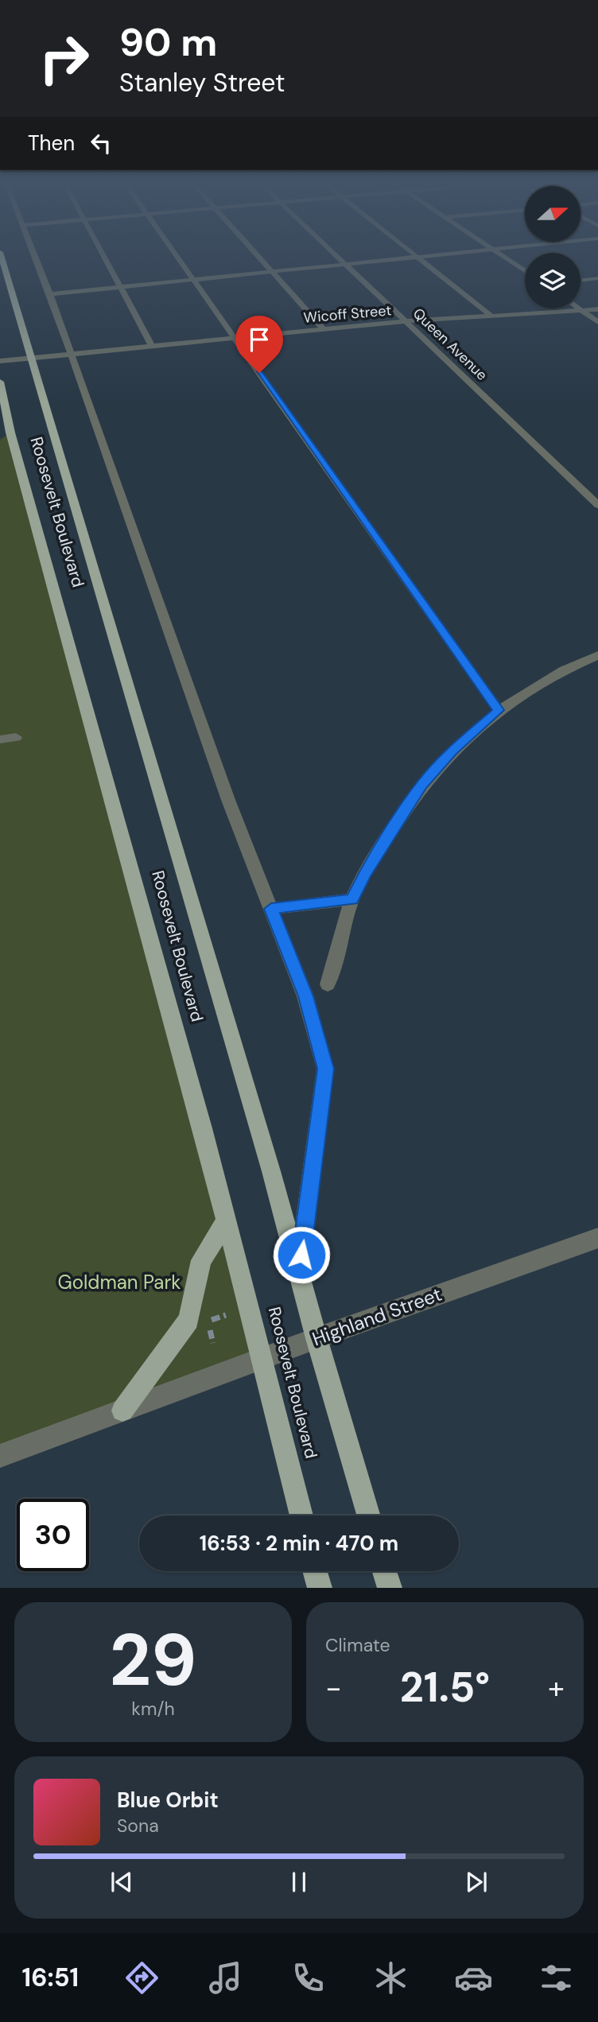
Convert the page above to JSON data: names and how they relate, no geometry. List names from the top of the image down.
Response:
{
  "streets": {
    "main road": ["Roosevelt Boulevard"],
    "street": ["Wicoff Street", "Queen Avenue", "Highland Street"]
  },
  "crossings": [
    ["Wicoff Street", "Queen Avenue"],
    ["Wicoff Street", "Roosevelt Boulevard"],
    ["Roosevelt Boulevard", "Highland Street"]
  ],
  "parks": ["Goldman Park"],
  "north": "right",
  "page": {
    "turn": ["90 m", "Stanley Street"],
    "then": "Then",
    "limit": "30",
    "trip": "16:53 · 2 min · 470 m",
    "tile": [
      ["29", "km/h"],
      "Climate"
    ],
    "heat": ["−", "21.5°", "+"],
    "song": ["Blue Orbit", "Sona"],
    "tabs": "16:51"
  }
}
